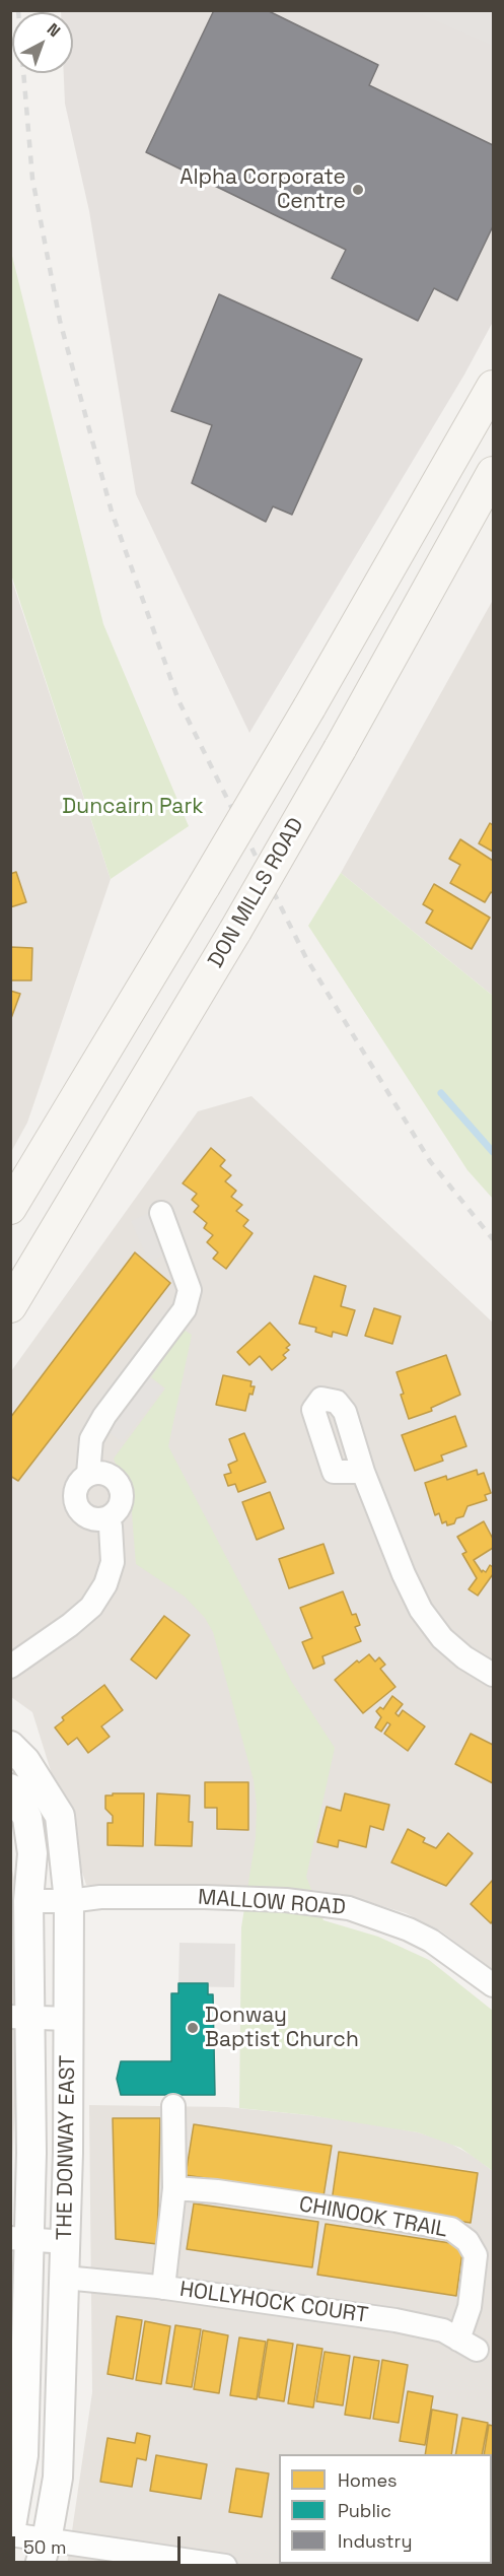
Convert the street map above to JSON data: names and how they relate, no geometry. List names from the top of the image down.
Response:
{
  "streets": {
    "main road": ["DON MILLS ROAD"],
    "street": [
      "MALLOW ROAD",
      "THE DONWAY EAST",
      "CHINOOK TRAIL",
      "HOLLYHOCK COURT"
    ]
  },
  "crossings": [
    ["MALLOW ROAD", "THE DONWAY EAST"],
    ["THE DONWAY EAST", "HOLLYHOCK COURT"],
    ["CHINOOK TRAIL", "HOLLYHOCK COURT"]
  ],
  "parks": ["Duncairn Park"],
  "places": ["Alpha Corporate Centre", "Donway Baptist Church"],
  "legend": ["Homes", "Public", "Industry"],
  "scale_bar": "50 m",
  "north": "top right"
}
